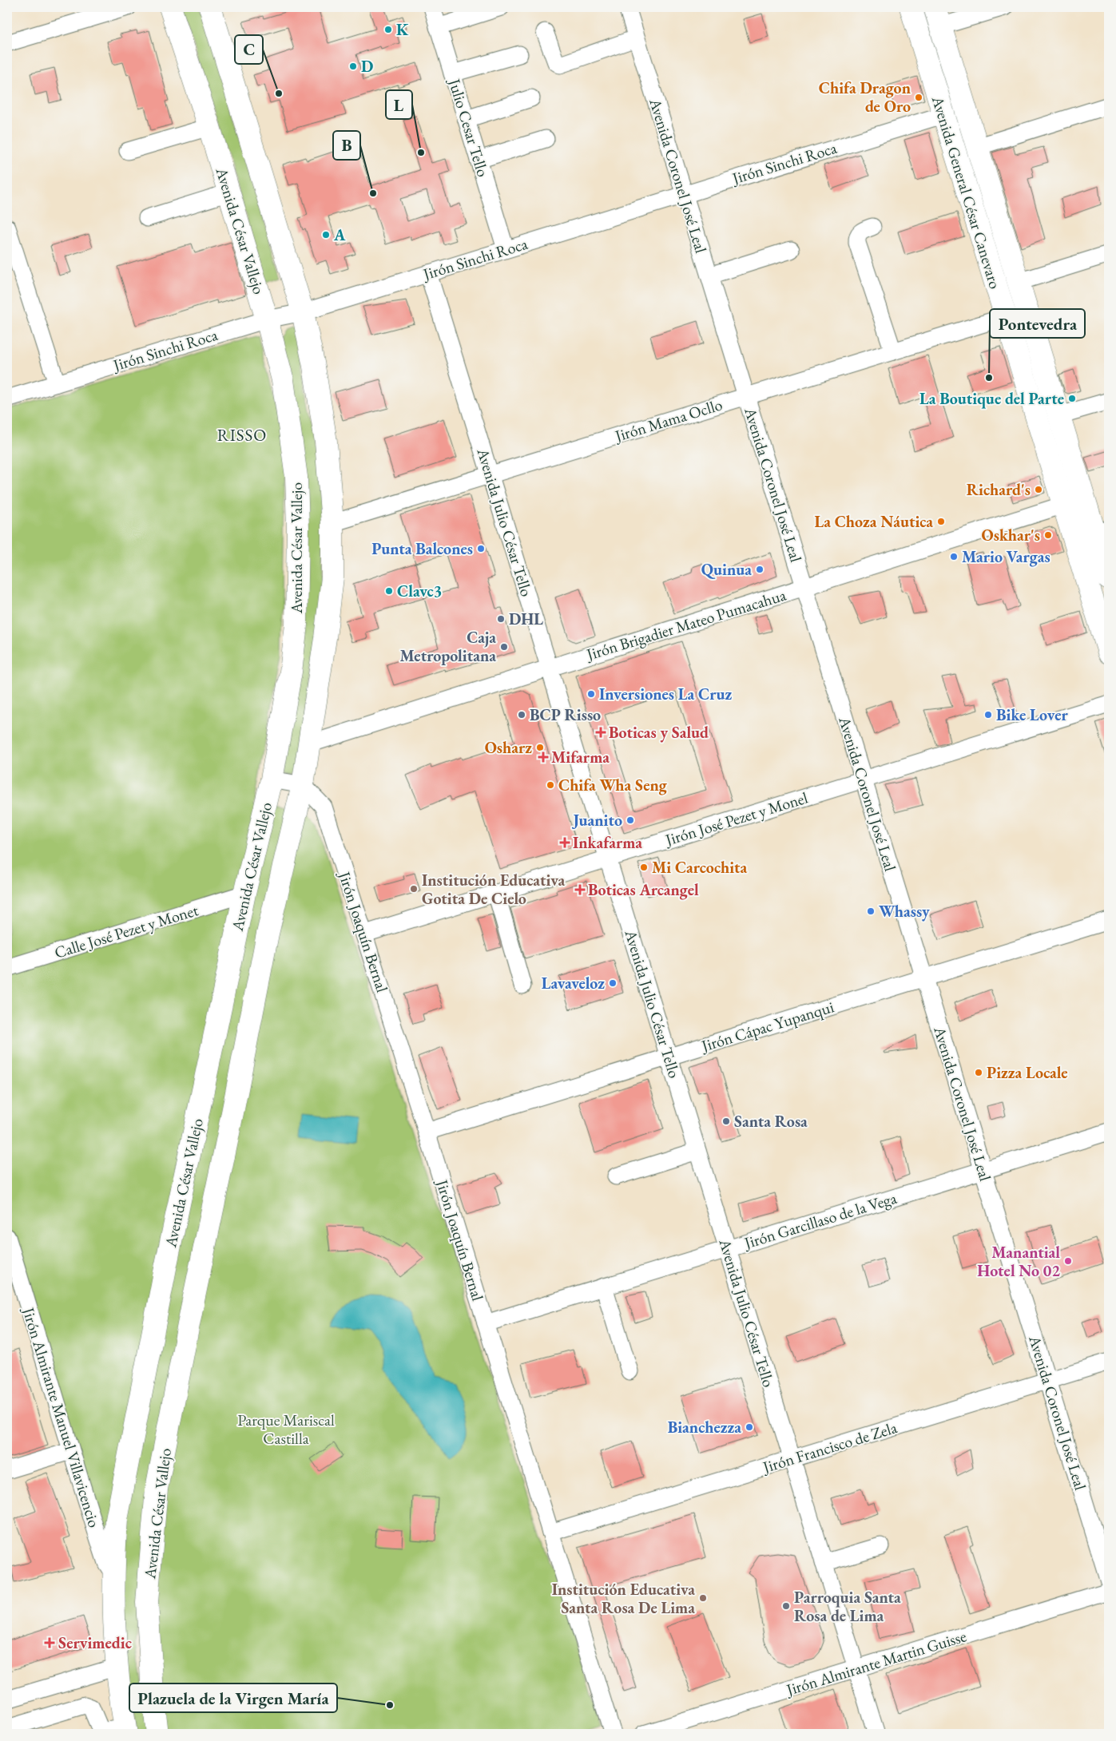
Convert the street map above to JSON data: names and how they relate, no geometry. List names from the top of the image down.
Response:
{
  "streets": {
    "main road": ["Avenida General César Canevaro", "Avenida César Vallejo"],
    "street": [
      "Julio Cesar Tello",
      "Jirón Sinchi Roca",
      "Avenida Coronel José Leal",
      "Jirón Mama Ocllo",
      "Avenida Julio César Tello",
      "Jirón Brigadier Mateo Pumacahua",
      "Jirón José Pezet y Monel",
      "Calle José Pezet y Monet",
      "Jirón Joaquín Bernal",
      "Jirón Cápac Yupanqui",
      "Jirón Garcillaso de la Vega",
      "Jirón Almirante Manuel Villavicencio",
      "Jirón Francisco de Zela",
      "Jirón Almirante Martin Guisse"
    ]
  },
  "crossings": [
    ["Julio Cesar Tello", "Jirón Sinchi Roca"],
    ["Jirón Sinchi Roca", "Avenida Coronel José Leal"],
    ["Jirón Sinchi Roca", "Avenida General César Canevaro"],
    ["Jirón Sinchi Roca", "Avenida César Vallejo"],
    ["Jirón Sinchi Roca", "Avenida Julio César Tello"],
    ["Avenida Coronel José Leal", "Jirón Mama Ocllo"],
    ["Avenida Coronel José Leal", "Jirón Brigadier Mateo Pumacahua"],
    ["Avenida Coronel José Leal", "Jirón José Pezet y Monel"],
    ["Avenida Coronel José Leal", "Jirón Cápac Yupanqui"],
    ["Avenida Coronel José Leal", "Jirón Garcillaso de la Vega"],
    ["Avenida Coronel José Leal", "Jirón Francisco de Zela"],
    ["Avenida General César Canevaro", "Jirón Mama Ocllo"],
    ["Avenida General César Canevaro", "Jirón Brigadier Mateo Pumacahua"],
    ["Avenida César Vallejo", "Jirón Mama Ocllo"],
    ["Avenida César Vallejo", "Jirón Brigadier Mateo Pumacahua"],
    ["Avenida César Vallejo", "Calle José Pezet y Monet"],
    ["Avenida César Vallejo", "Jirón Joaquín Bernal"],
    ["Avenida César Vallejo", "Jirón Almirante Manuel Villavicencio"],
    ["Jirón Mama Ocllo", "Avenida Julio César Tello"],
    ["Avenida Julio César Tello", "Jirón Brigadier Mateo Pumacahua"],
    ["Avenida Julio César Tello", "Jirón José Pezet y Monel"],
    ["Avenida Julio César Tello", "Jirón Cápac Yupanqui"],
    ["Avenida Julio César Tello", "Jirón Garcillaso de la Vega"],
    ["Avenida Julio César Tello", "Jirón Francisco de Zela"],
    ["Avenida Julio César Tello", "Jirón Almirante Martin Guisse"],
    ["Jirón José Pezet y Monel", "Jirón Joaquín Bernal"],
    ["Jirón Joaquín Bernal", "Jirón Cápac Yupanqui"],
    ["Jirón Joaquín Bernal", "Jirón Garcillaso de la Vega"],
    ["Jirón Joaquín Bernal", "Jirón Francisco de Zela"]
  ],
  "districts": ["RISSO"],
  "parks": ["Parque Mariscal Castilla"],
  "places": {
    "other": [
      "K",
      "D",
      "C",
      "Chifa Dragon de Oro",
      "L",
      "B",
      "A",
      "Pontevedra",
      "La Boutique del Parte",
      "Richard's",
      "La Choza Náutica",
      "Oskhar's",
      "Punta Balcones",
      "Mario Vargas",
      "Quinua",
      "Clavc3",
      "DHL",
      "Caja Metropolitana",
      "Inversiones La Cruz",
      "BCP Risso",
      "Bike Lover",
      "Osharz",
      "Chifa Wha Seng",
      "Juanito",
      "Mi Carcochita",
      "Institución Educativa Gotita De Cielo",
      "Whassy",
      "Lavaveloz",
      "Pizza Locale",
      "Santa Rosa",
      "Manantial Hotel No 02",
      "Bianchezza",
      "Institución Educativa Santa Rosa De Lima",
      "Parroquia Santa Rosa de Lima",
      "Plazuela de la Virgen María"
    ],
    "health": [
      "Boticas y Salud",
      "Mifarma",
      "Inkafarma",
      "Boticas Arcangel",
      "Servimedic"
    ]
  }
}
